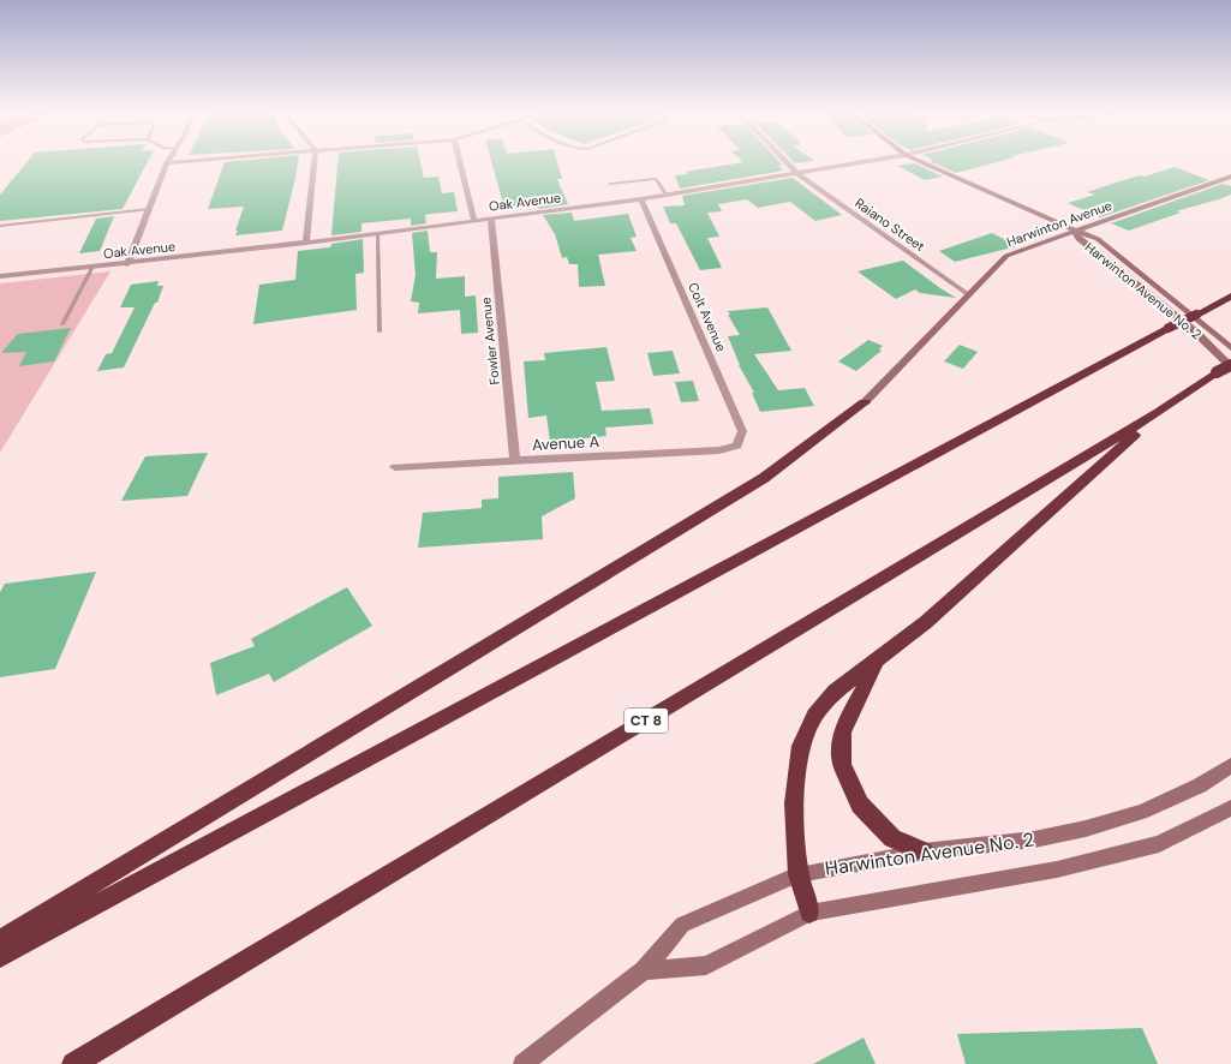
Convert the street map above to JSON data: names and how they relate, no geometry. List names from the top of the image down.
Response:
{
  "streets": {
    "highway": ["CT 8"],
    "main road": ["Harwinton Avenue", "Harwinton Avenue No. 2"],
    "street": [
      "Oak Avenue",
      "Raiano Street",
      "Colt Avenue",
      "Fowler Avenue",
      "Avenue A"
    ]
  },
  "crossings": [
    ["Oak Avenue", "Raiano Street"],
    ["Oak Avenue", "Colt Avenue"],
    ["Oak Avenue", "Fowler Avenue"],
    ["Harwinton Avenue", "Raiano Street"],
    ["Harwinton Avenue", "Harwinton Avenue No. 2"],
    ["Harwinton Avenue No. 2", "CT 8"],
    ["Colt Avenue", "Avenue A"],
    ["Fowler Avenue", "Avenue A"]
  ]
}
